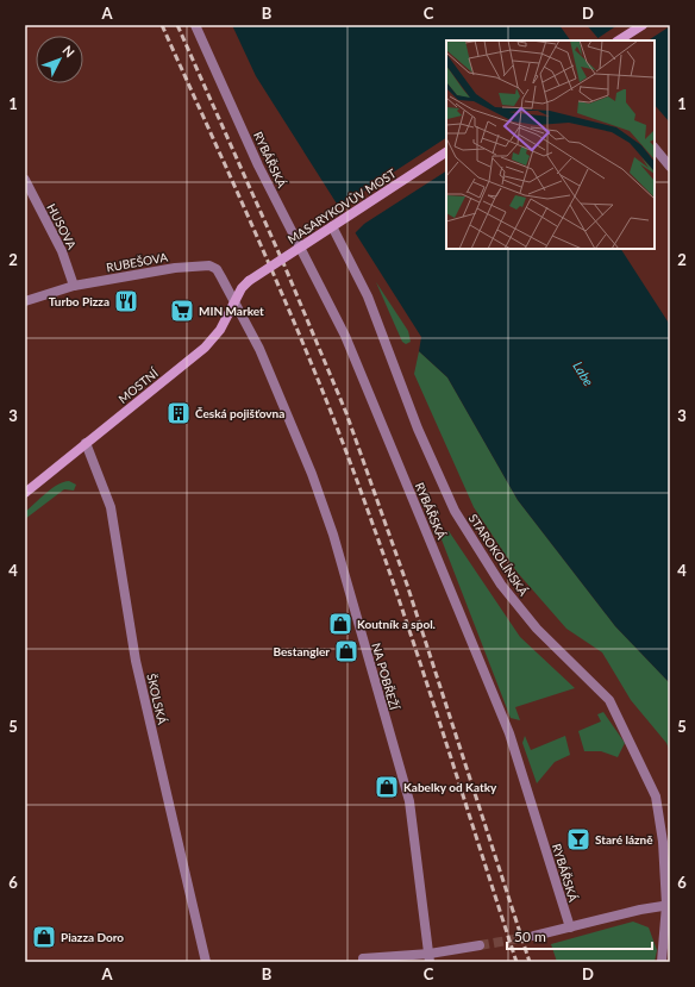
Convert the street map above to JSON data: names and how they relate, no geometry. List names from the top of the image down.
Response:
{
  "streets": {
    "street": [
      "RYBÁŘSKÁ",
      "MASARYKOVŮV MOST",
      "HUSOVA",
      "RUBEŠOVA",
      "MOSTNÍ",
      "STAROKOLÍNSKÁ",
      "NA POBŘEŽÍ",
      "ŠKOLSKÁ"
    ]
  },
  "crossings": [
    ["MASARYKOVŮV MOST", "MOSTNÍ"],
    ["MASARYKOVŮV MOST", "STAROKOLÍNSKÁ"],
    ["HUSOVA", "RUBEŠOVA"],
    ["RUBEŠOVA", "MOSTNÍ"],
    ["RUBEŠOVA", "NA POBŘEŽÍ"],
    ["MOSTNÍ", "NA POBŘEŽÍ"],
    ["MOSTNÍ", "ŠKOLSKÁ"]
  ],
  "water": ["Labe"],
  "places": {
    "restaurant": ["Turbo Pizza"],
    "supermarket": ["MIN Market"],
    "building": ["Česká pojišťovna"],
    "shop": [
      "Koutník a spol.",
      "Bestangler",
      "Kabelky od Katky",
      "Piazza Doro"
    ],
    "bar": ["Staré lázně"]
  },
  "scale_bar": "50 m",
  "north": "top right",
  "grid": {
    "columns": [
      "A",
      "B",
      "C",
      "D"
    ],
    "rows": [
      "1",
      "2",
      "3",
      "4",
      "5",
      "6"
    ]
  }
}
